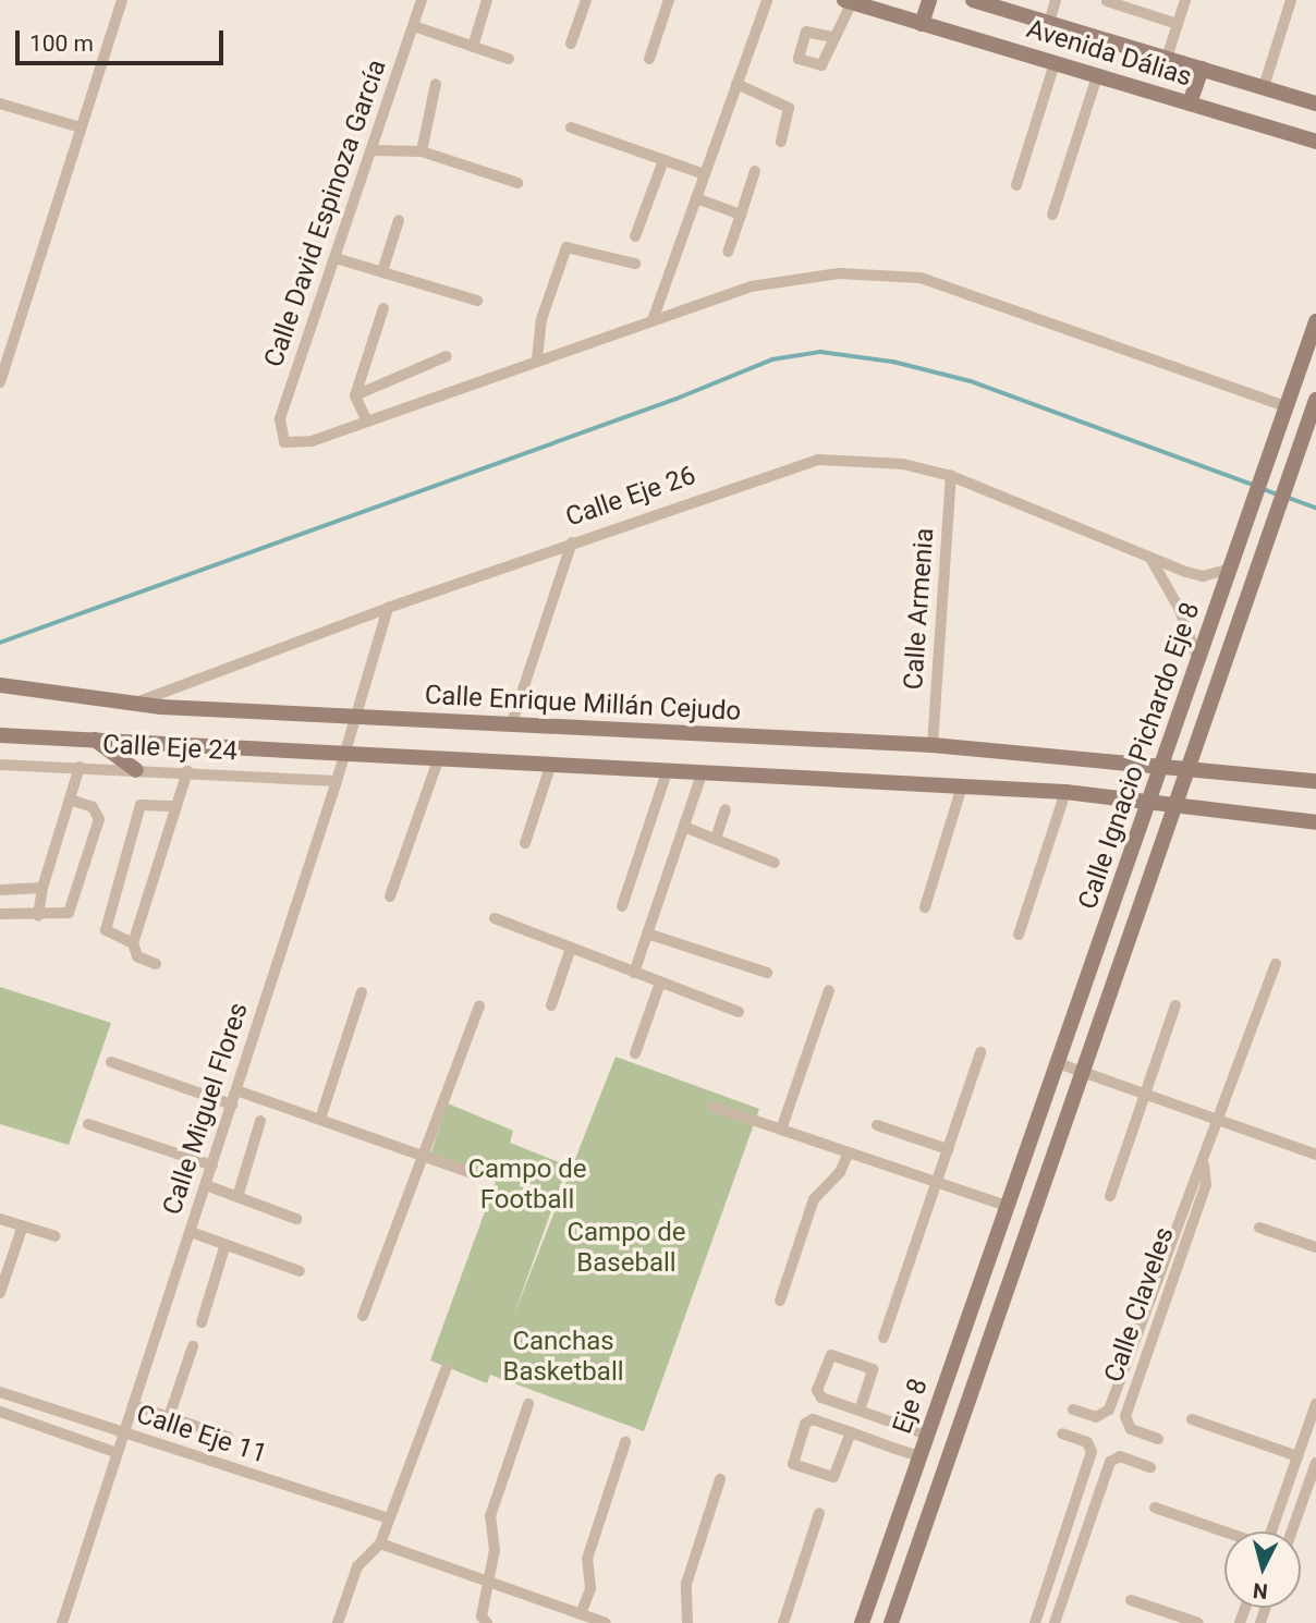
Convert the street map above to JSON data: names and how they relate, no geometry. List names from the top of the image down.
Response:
{
  "streets": {
    "main road": [
      "Avenida Dálias",
      "Calle Enrique Millán Cejudo",
      "Calle Ignacio Pichardo Eje 8",
      "Eje 8"
    ],
    "street": [
      "Calle David Espinoza García",
      "Calle Eje 26",
      "Calle Armenia",
      "Calle Eje 24",
      "Calle Miguel Flores",
      "Calle Claveles",
      "Calle Eje 11"
    ]
  },
  "crossings": [
    ["Calle Eje 26", "Calle Armenia"],
    ["Calle Eje 26", "Calle Enrique Millán Cejudo"],
    ["Calle Eje 26", "Calle Ignacio Pichardo Eje 8"],
    ["Calle Eje 26", "Calle Miguel Flores"],
    ["Calle Armenia", "Calle Enrique Millán Cejudo"],
    ["Calle Enrique Millán Cejudo", "Calle Ignacio Pichardo Eje 8"],
    ["Calle Enrique Millán Cejudo", "Calle Miguel Flores"],
    ["Calle Eje 24", "Calle Miguel Flores"],
    ["Calle Ignacio Pichardo Eje 8", "Eje 8"],
    ["Calle Miguel Flores", "Calle Eje 11"]
  ],
  "parks": ["Campo de Football", "Campo de Baseball", "Canchas Basketball"],
  "scale_bar": "100 m",
  "north": "bottom"
}
